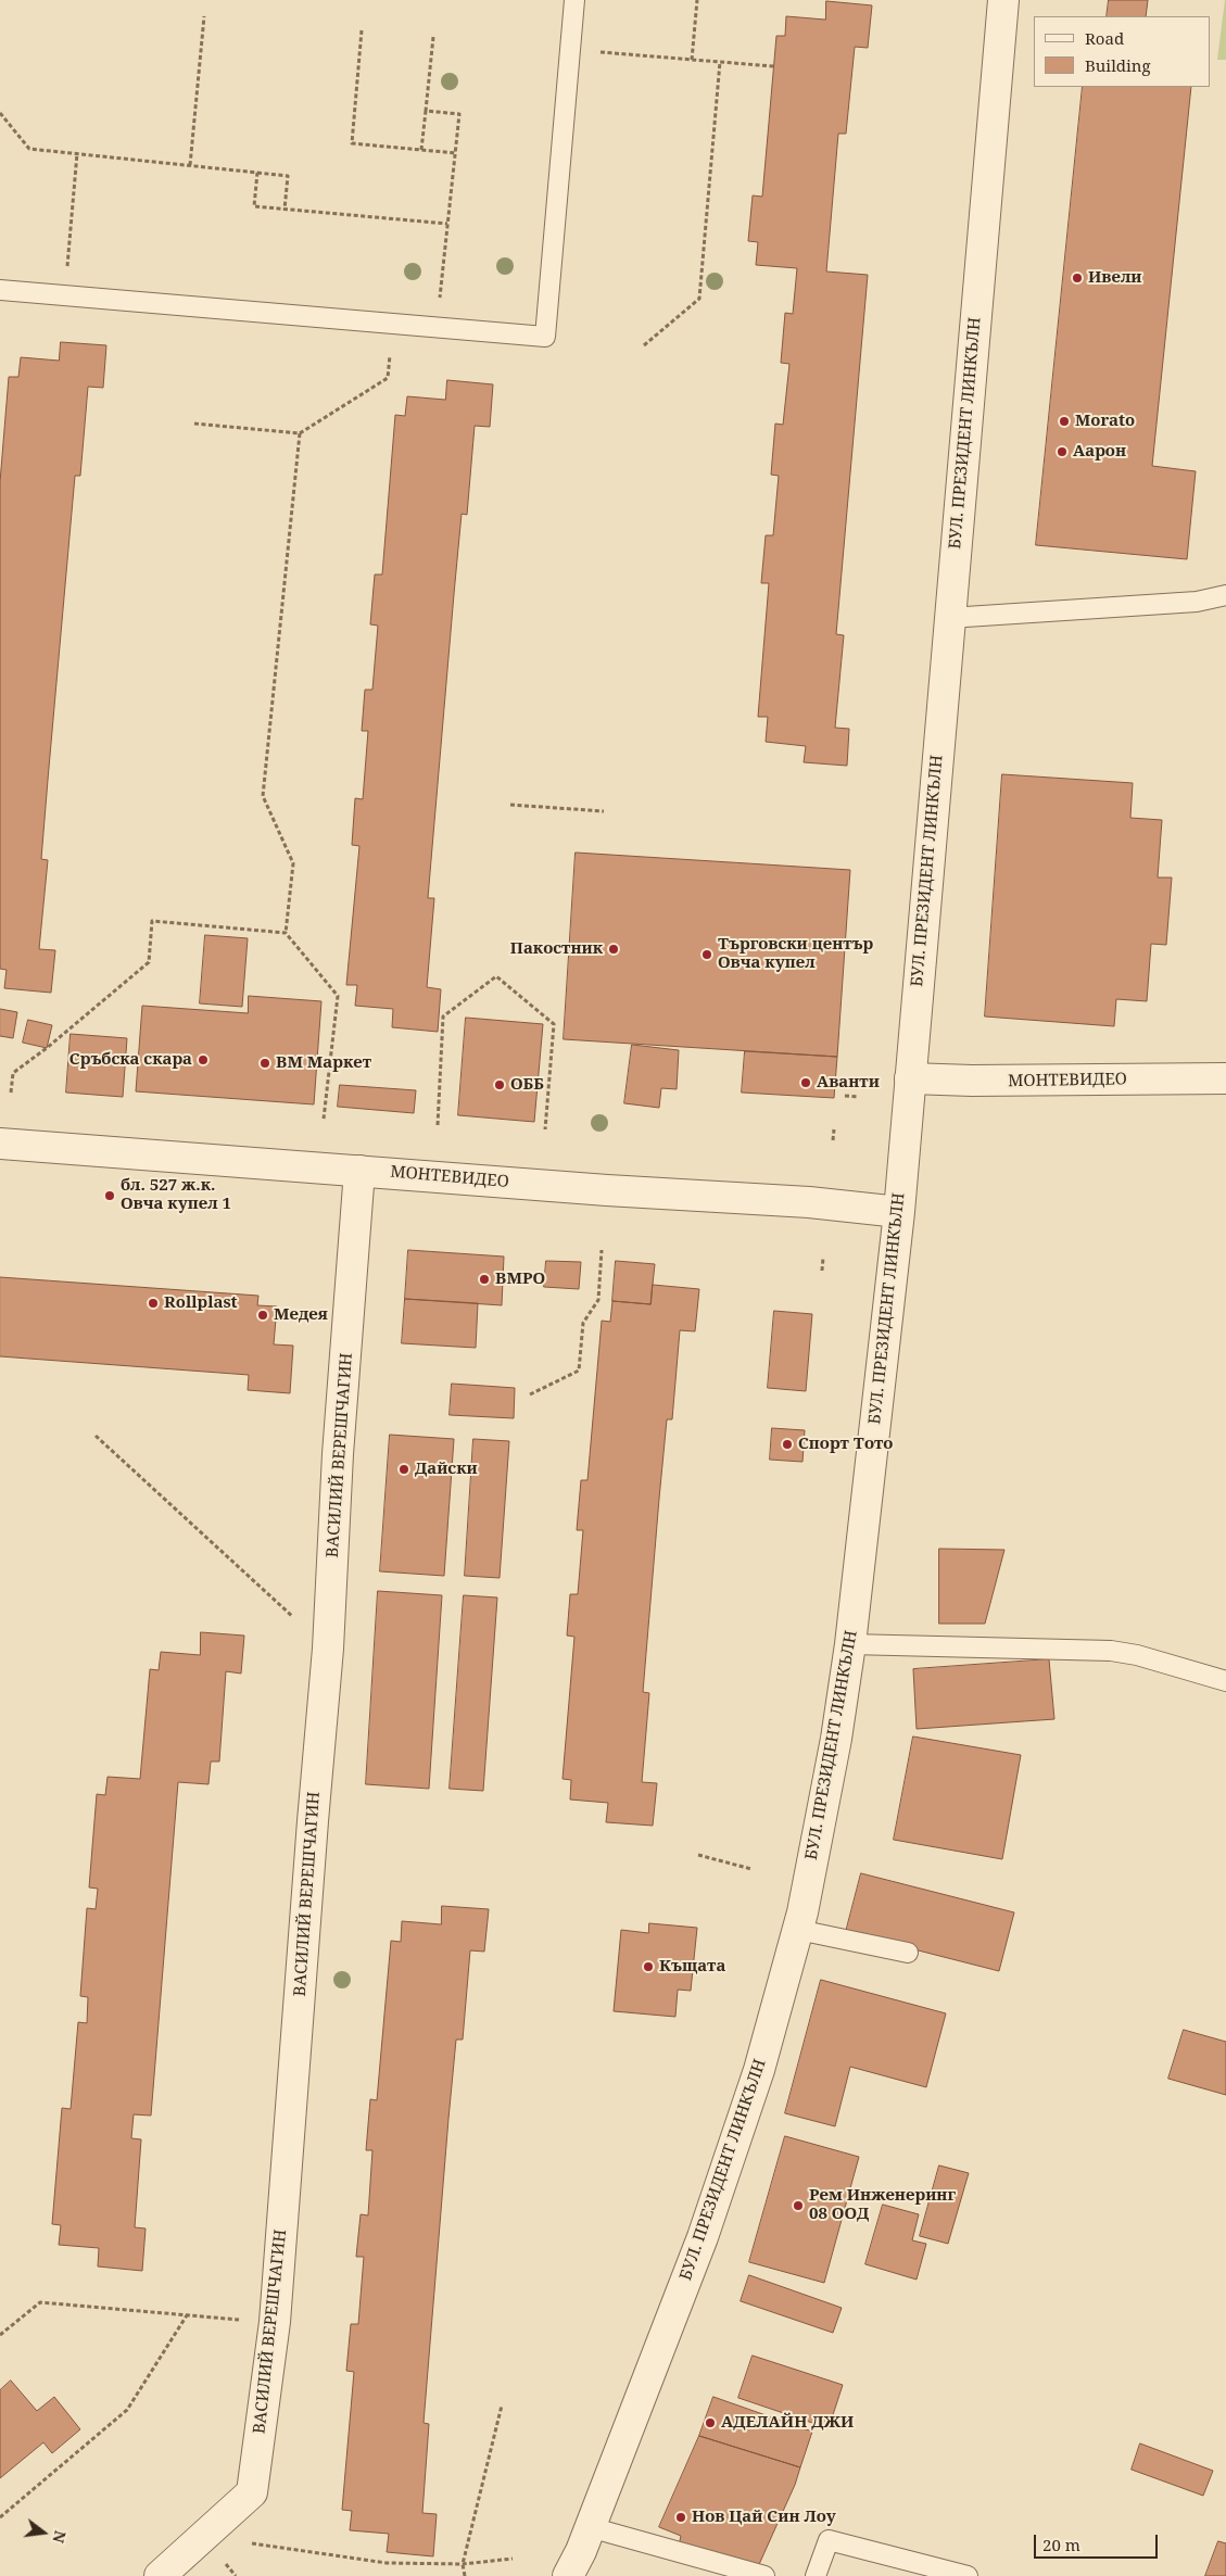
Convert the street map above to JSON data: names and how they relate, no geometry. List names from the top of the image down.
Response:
{
  "streets": {
    "street": ["БУЛ. ПРЕЗИДЕНТ ЛИНКЪЛН", "МОНТЕВИДЕО", "ВАСИЛИЙ ВЕРЕШЧАГИН"]
  },
  "crossings": [
    ["БУЛ. ПРЕЗИДЕНТ ЛИНКЪЛН", "МОНТЕВИДЕО"],
    ["МОНТЕВИДЕО", "ВАСИЛИЙ ВЕРЕШЧАГИН"]
  ],
  "places": [
    "Ивели",
    "Morato",
    "Аарон",
    "Пакостник",
    "Търговски център Овча купел",
    "Сръбска скара",
    "ВМ Маркет",
    "Аванти",
    "ОББ",
    "бл. 527 ж.к. Овча купел 1",
    "ВМРО",
    "Rollplast",
    "Медея",
    "Спорт Тото",
    "Дайски",
    "Къщата",
    "Рем Инженеринг 08 ООД",
    "АДЕЛАЙН ДЖИ",
    "Нов Цай Син Лоу"
  ],
  "legend": ["Road", "Building"],
  "scale_bar": "20 m",
  "north": "right"
}
